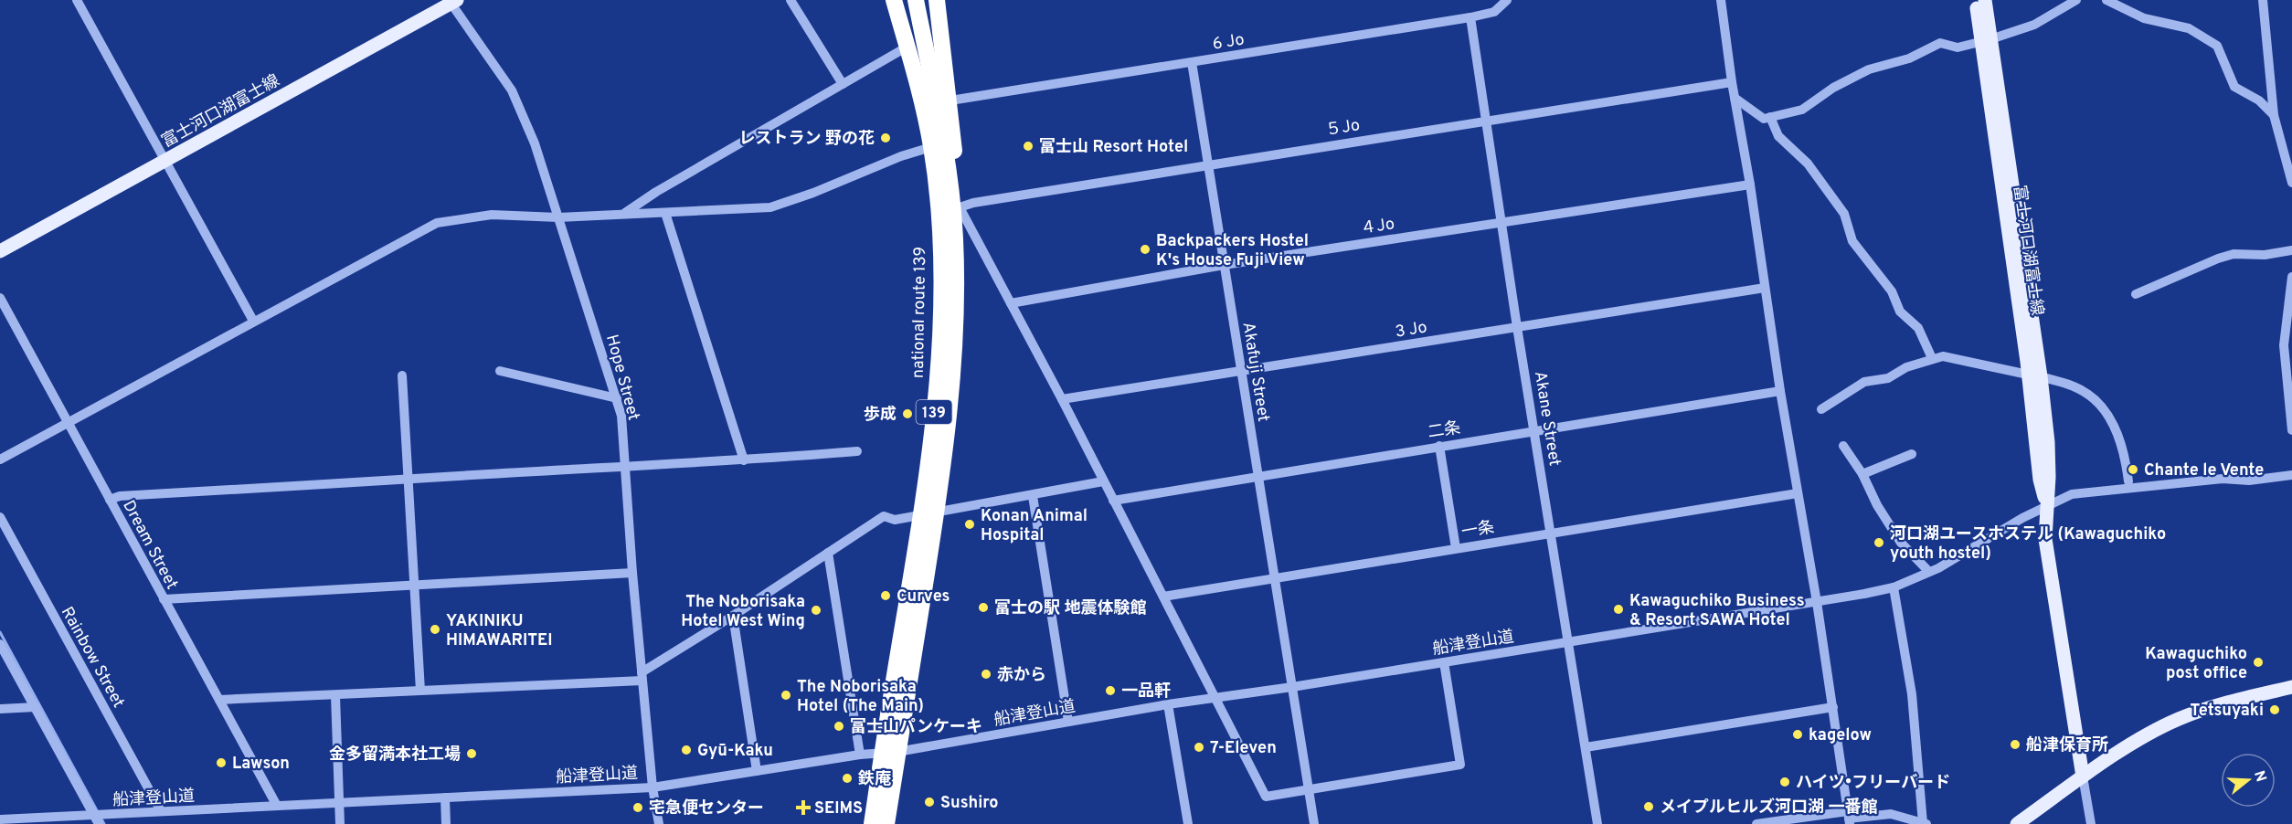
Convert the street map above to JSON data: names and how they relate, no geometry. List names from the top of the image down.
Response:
{
  "streets": {
    "highway": ["national route 139", "139"],
    "main road": ["富士河口湖富士線"],
    "street": [
      "6 Jo",
      "５Jo",
      "４Jo",
      "3 Jo",
      "Akafuji Street",
      "Hope Street",
      "Akane Street",
      "二条",
      "一条",
      "Dream Street",
      "船津登山道",
      "Rainbow Street"
    ]
  },
  "crossings": [
    ["6 Jo", "Akafuji Street"],
    ["6 Jo", "Akane Street"],
    ["富士河口湖富士線", "Hope Street"],
    ["富士河口湖富士線", "船津登山道"],
    ["５Jo", "Akafuji Street"],
    ["５Jo", "Akane Street"],
    ["４Jo", "Akafuji Street"],
    ["４Jo", "Akane Street"],
    ["national route 139", "船津登山道"],
    ["3 Jo", "Akafuji Street"],
    ["3 Jo", "Akane Street"],
    ["Akafuji Street", "二条"],
    ["Akafuji Street", "一条"],
    ["Akafuji Street", "船津登山道"],
    ["Hope Street", "船津登山道"],
    ["Akane Street", "二条"],
    ["Akane Street", "一条"],
    ["Akane Street", "船津登山道"],
    ["Dream Street", "船津登山道"],
    ["船津登山道", "Rainbow Street"]
  ],
  "places": {
    "other": [
      "レストラン 野の花",
      "富士山 Resort Hotel",
      "Backpackers Hostel K's House Fuji View",
      "歩成",
      "Chante le Vente",
      "Konan Animal Hospital",
      "河口湖ユースホステル (Kawaguchiko youth hostel)",
      "Curves",
      "富士の駅 地震体験館",
      "Kawaguchiko Business & Resort SAWA Hotel",
      "The Noborisaka Hotel West Wing",
      "YAKINIKU HIMAWARITEI",
      "Kawaguchiko post office",
      "赤から",
      "一品軒",
      "The Noborisaka Hotel (The Main)",
      "Tetsuyaki",
      "富士山パンケーキ",
      "kagelow",
      "船津保育所",
      "7-Eleven",
      "Gyū-Kaku",
      "金多留満本社工場",
      "Lawson",
      "鉄庵",
      "ハイツ•フリーバード",
      "Sushiro",
      "メイプルヒルズ河口湖 一番館",
      "宅急便センター"
    ],
    "health": ["SEIMS"]
  },
  "north": "right"
}
